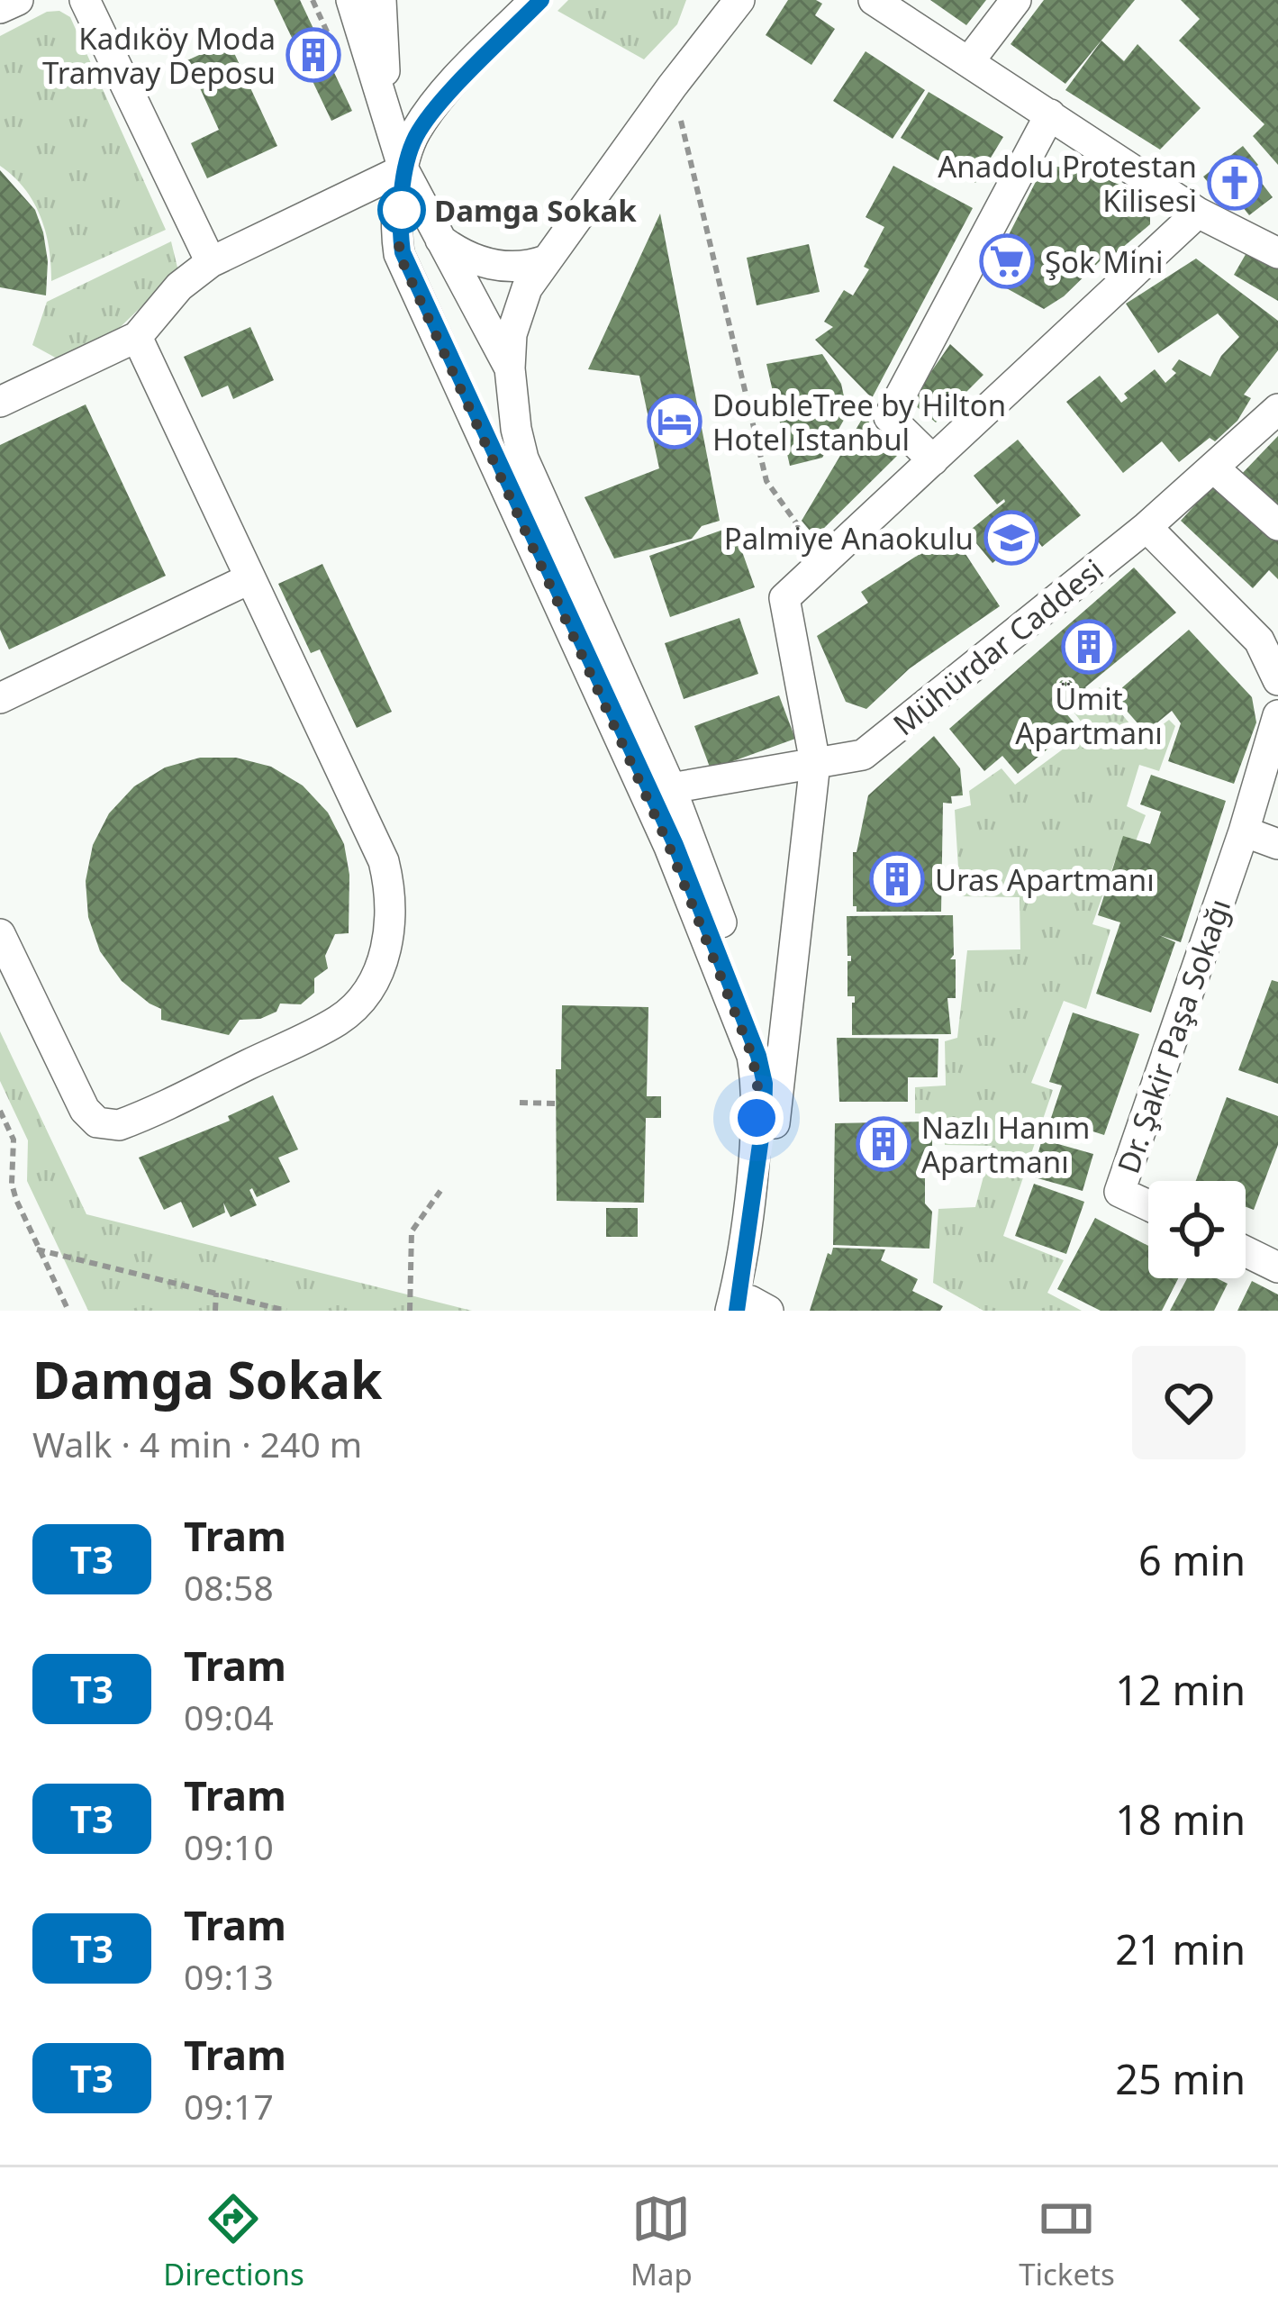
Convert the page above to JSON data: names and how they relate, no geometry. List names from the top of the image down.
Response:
{
  "streets": {
    "street": ["Mühürdar Caddesi", "Dr. Şakir Paşa Sokağı"]
  },
  "places": {
    "building": [
      "Kadıköy Moda Tramvay Deposu",
      "Ümit Apartmanı",
      "Uras Apartmanı",
      "Nazlı Hanım Apartmanı"
    ],
    "church": ["Anadolu Protestan Kilisesi"],
    "other": ["Damga Sokak"],
    "supermarket": ["Şok Mini"],
    "hotel": ["DoubleTree by Hilton Hotel Istanbul"],
    "school or university": ["Palmiye Anaokulu"]
  },
  "lines": ["tram line T3"],
  "page": {
    "heading": ["Damga Sokak", "Walk · 4 min · 240 m"],
    "list": [
      {
        "mark": "T3",
        "name": "Tram",
        "note": "08:58",
        "value": "6 min"
      },
      {
        "mark": "T3",
        "name": "Tram",
        "note": "09:04",
        "value": "12 min"
      },
      {
        "mark": "T3",
        "name": "Tram",
        "note": "09:10",
        "value": "18 min"
      },
      {
        "mark": "T3",
        "name": "Tram",
        "note": "09:13",
        "value": "21 min"
      },
      {
        "mark": "T3",
        "name": "Tram",
        "note": "09:17",
        "value": "25 min"
      }
    ],
    "tabs": ["Directions", "Map", "Tickets"]
  }
}
